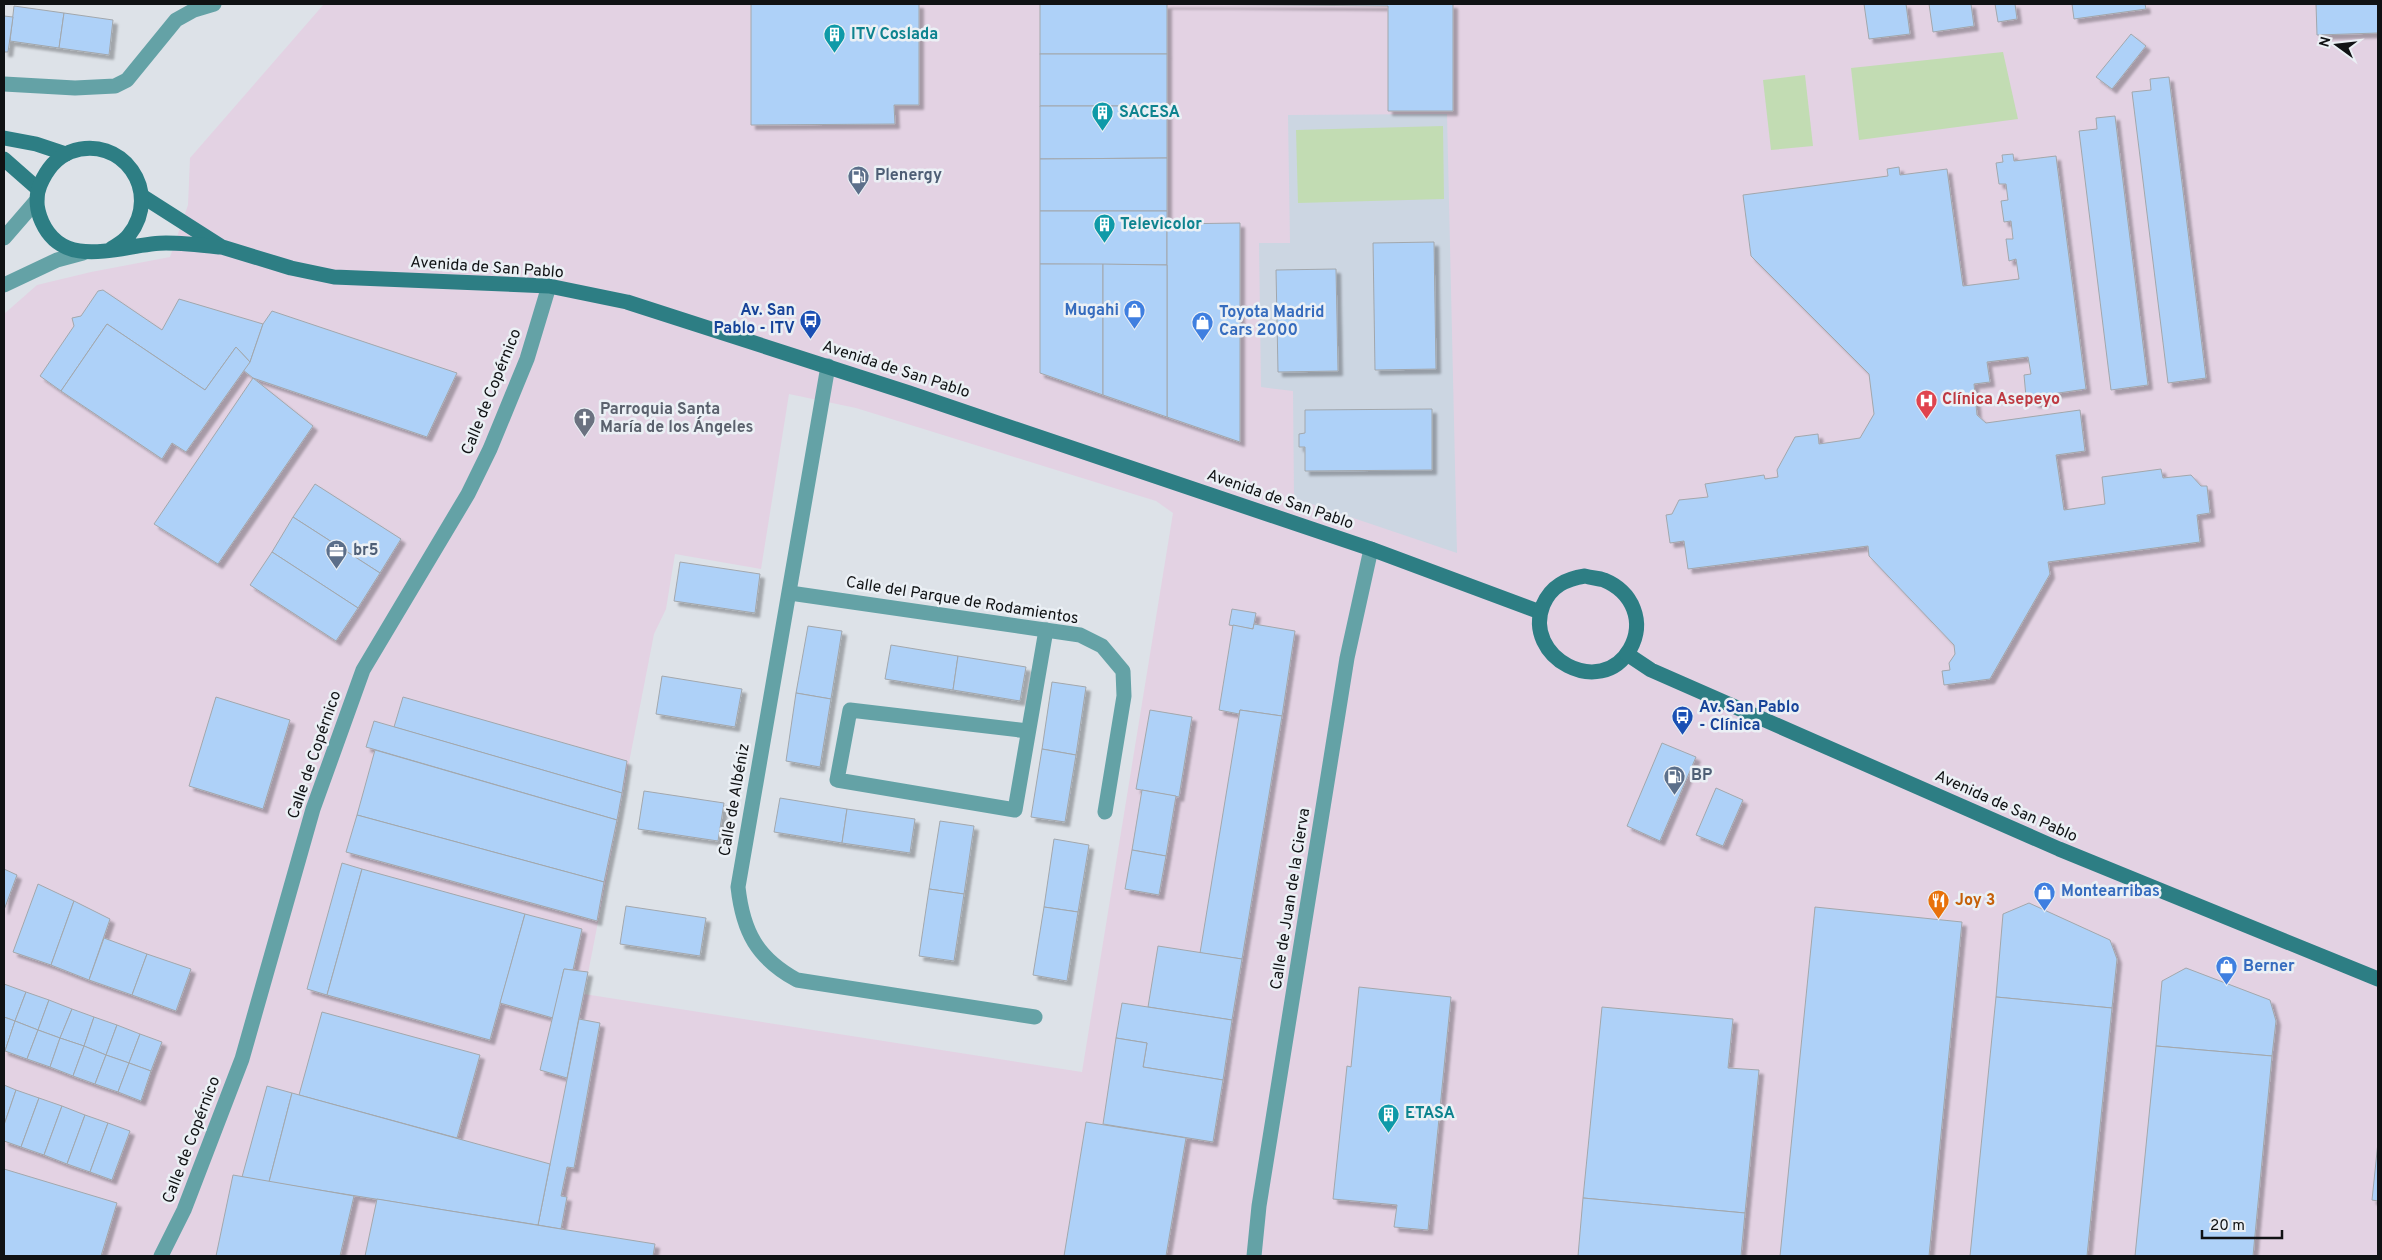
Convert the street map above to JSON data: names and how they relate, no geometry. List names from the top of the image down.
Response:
{
  "streets": {
    "street": [
      "Avenida de San Pablo",
      "Calle de Copérnico",
      "Calle del Parque de Rodamientos",
      "Calle de Albéniz",
      "Calle de Juan de la Cierva"
    ]
  },
  "crossings": [
    ["Avenida de San Pablo", "Calle de Copérnico"],
    ["Avenida de San Pablo", "Calle de Albéniz"],
    ["Avenida de San Pablo", "Calle de Juan de la Cierva"],
    ["Calle del Parque de Rodamientos", "Calle de Albéniz"]
  ],
  "places": {
    "building": [
      "ITV Coslada",
      "SACESA",
      "Televicolor",
      "ETASA"
    ],
    "fuel station": ["Plenergy", "BP"],
    "shop": [
      "Mugahi",
      "Toyota Madrid Cars 2000",
      "Montearribas",
      "Berner"
    ],
    "bus stop": ["Av. San Pablo - ITV", "Av. San Pablo - Clínica"],
    "hospital": ["Clínica Asepeyo"],
    "church": ["Parroquia Santa María de los Ángeles"],
    "office": ["br5"],
    "restaurant": ["Joy 3"]
  },
  "scale_bar": "20 m",
  "north": "left"
}
